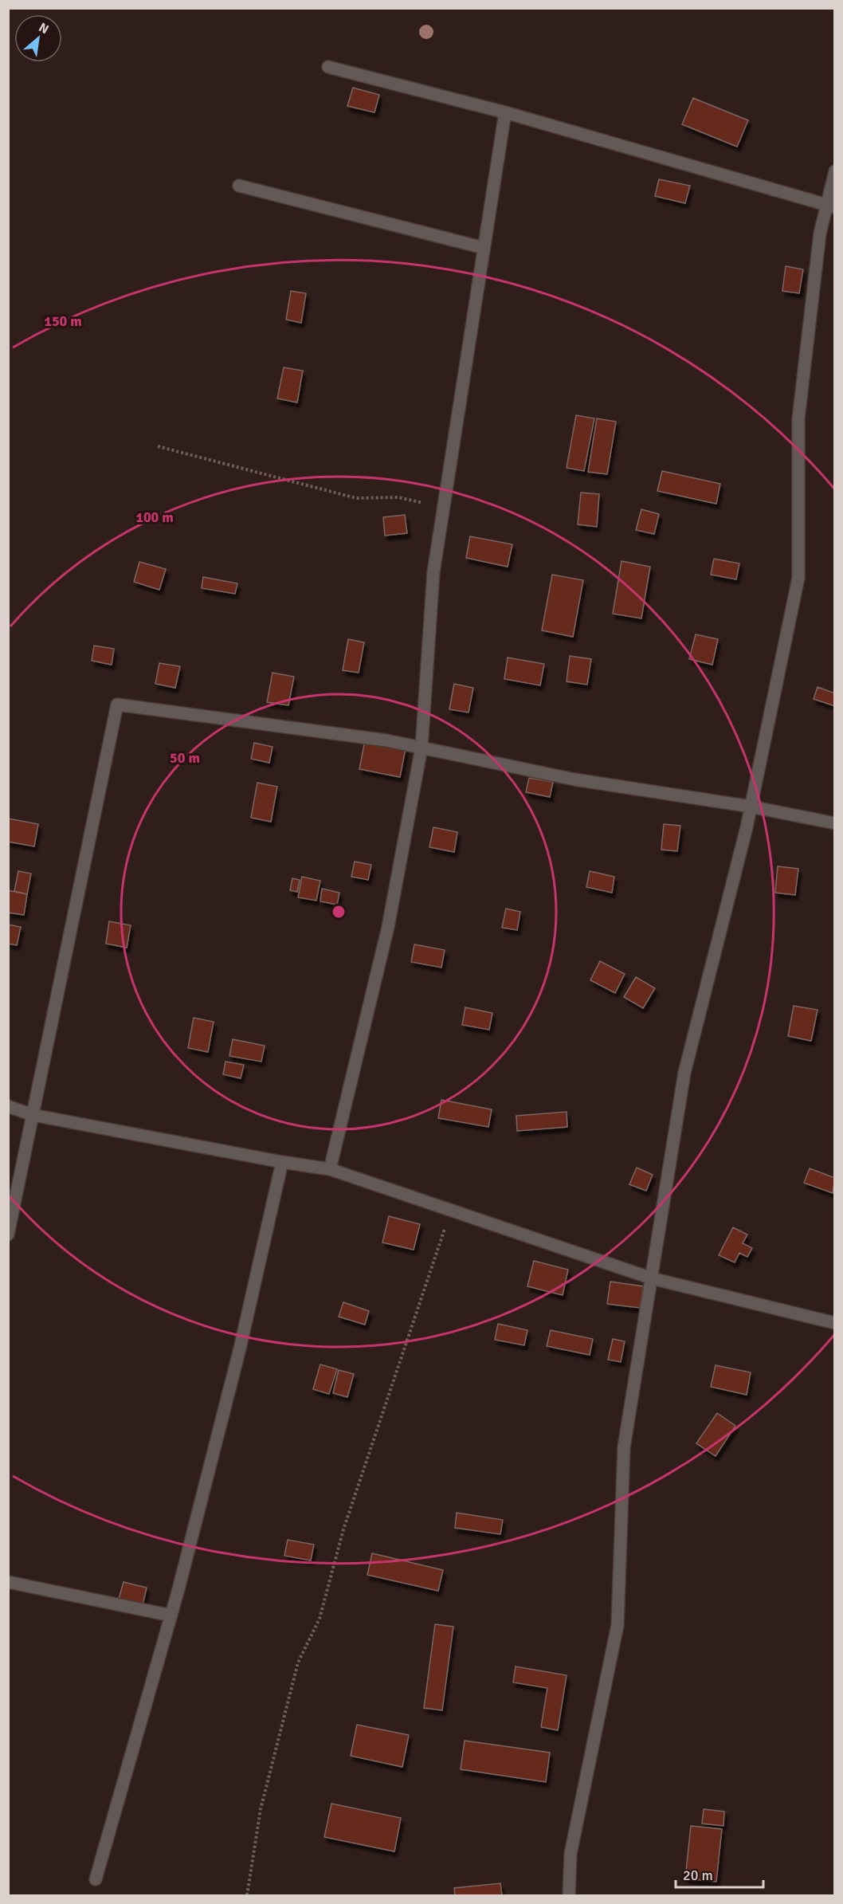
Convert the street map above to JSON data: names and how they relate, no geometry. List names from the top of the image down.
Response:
{
  "scale_bar": "20 m",
  "north": "top right",
  "rings": ["150 m", "100 m", "50 m"]
}
